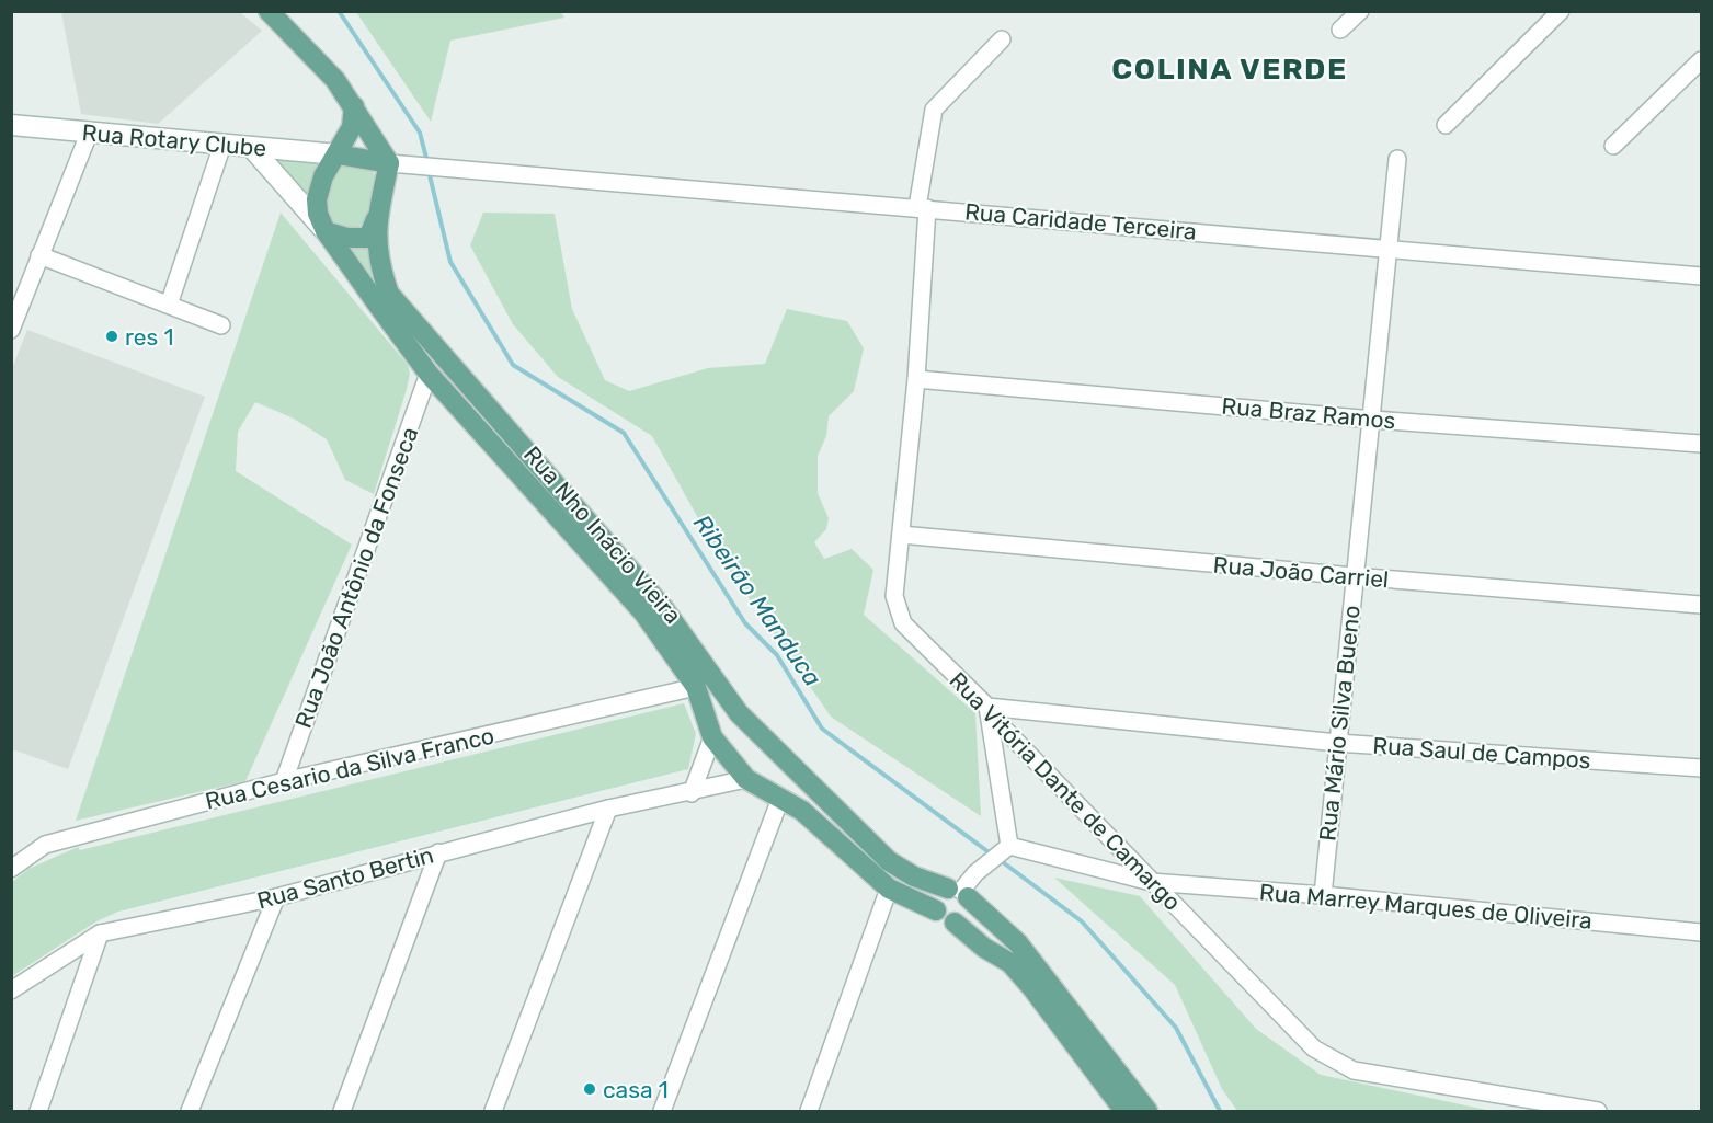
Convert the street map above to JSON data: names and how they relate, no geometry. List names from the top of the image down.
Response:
{
  "streets": {
    "main road": ["Rua Rotary Clube", "Rua Nho Inácio Vieira"],
    "street": [
      "Rua Caridade Terceira",
      "Rua Braz Ramos",
      "Rua João Carriel",
      "Rua João Antônio da Fonseca",
      "Rua Mário Silva Bueno",
      "Rua Saul de Campos",
      "Rua Cesario da Silva Franco",
      "Rua Vitória Dante de Camargo",
      "Rua Santo Bertin",
      "Rua Marrey Marques de Oliveira"
    ]
  },
  "crossings": [
    ["Rua Rotary Clube", "Rua Caridade Terceira"],
    ["Rua Caridade Terceira", "Rua Mário Silva Bueno"],
    ["Rua Caridade Terceira", "Rua Vitória Dante de Camargo"],
    ["Rua Braz Ramos", "Rua Mário Silva Bueno"],
    ["Rua Braz Ramos", "Rua Vitória Dante de Camargo"],
    ["Rua Nho Inácio Vieira", "Rua João Antônio da Fonseca"],
    ["Rua Nho Inácio Vieira", "Rua Cesario da Silva Franco"],
    ["Rua Nho Inácio Vieira", "Rua Santo Bertin"],
    ["Rua João Carriel", "Rua Mário Silva Bueno"],
    ["Rua João Carriel", "Rua Vitória Dante de Camargo"],
    ["Rua João Antônio da Fonseca", "Rua Cesario da Silva Franco"],
    ["Rua Mário Silva Bueno", "Rua Saul de Campos"],
    ["Rua Mário Silva Bueno", "Rua Marrey Marques de Oliveira"],
    ["Rua Saul de Campos", "Rua Vitória Dante de Camargo"],
    ["Rua Vitória Dante de Camargo", "Rua Marrey Marques de Oliveira"]
  ],
  "districts": ["COLINA VERDE"],
  "water": ["Ribeirão Manduca"],
  "places": ["res 1", "casa 1"]
}
